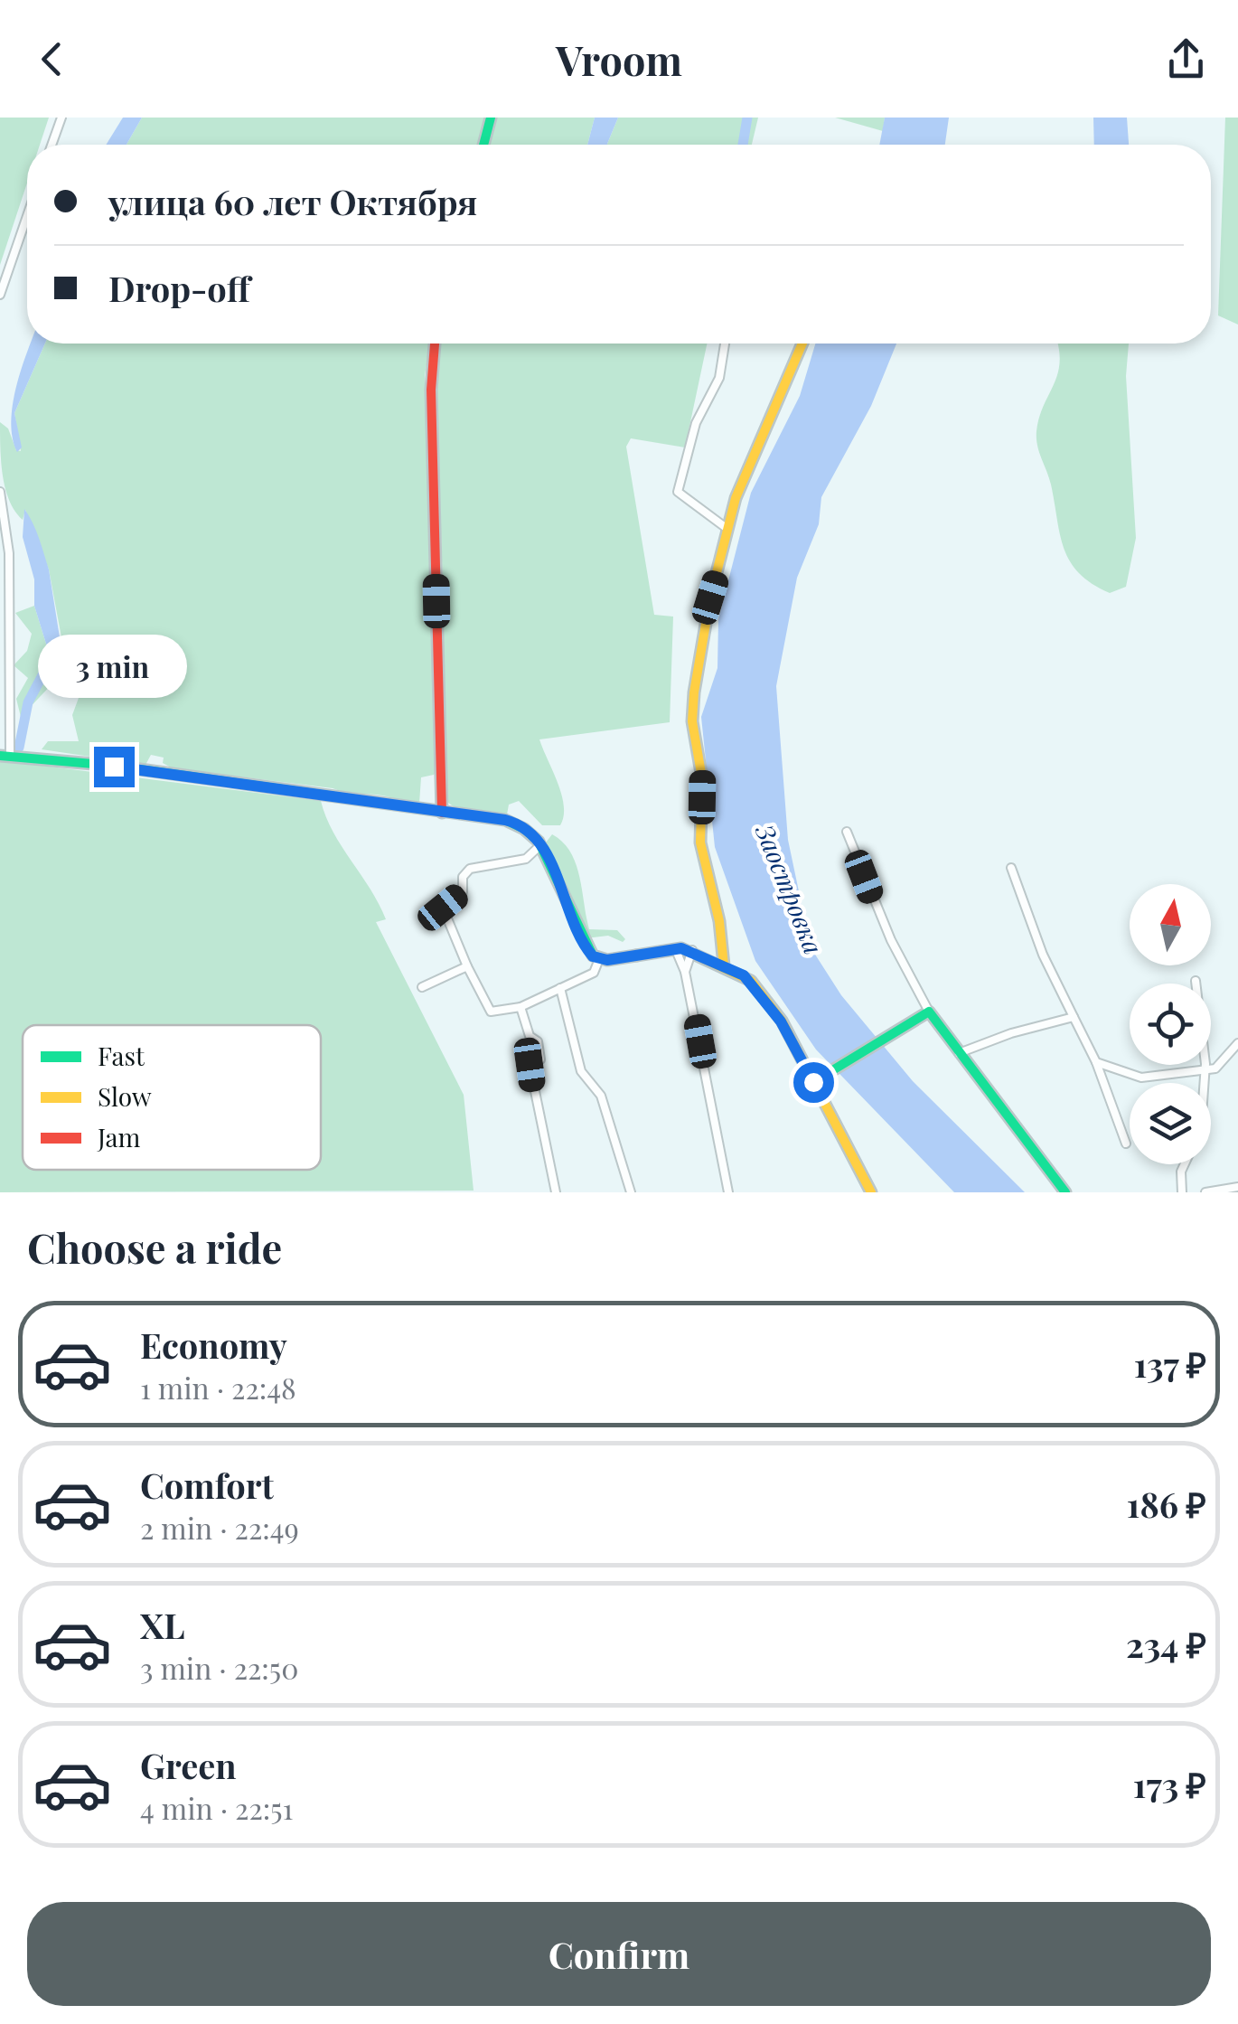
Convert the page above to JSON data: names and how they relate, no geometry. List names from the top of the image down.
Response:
{
  "water": ["Заостровка"],
  "legend": ["Fast", "Slow", "Jam"],
  "north": "top",
  "page": {
    "header": "Vroom",
    "banner": ["улица 60 лет Октября", "Drop-off"],
    "bubble": "3 min",
    "heading": "Choose a ride",
    "list": [
      {
        "name": "Economy",
        "note": "1 min · 22:48",
        "value": "137 ₽"
      },
      {
        "name": "Comfort",
        "note": "2 min · 22:49",
        "value": "186 ₽"
      },
      {
        "name": "XL",
        "note": "3 min · 22:50",
        "value": "234 ₽"
      },
      {
        "name": "Green",
        "note": "4 min · 22:51",
        "value": "173 ₽"
      }
    ],
    "buttons": "Confirm"
  }
}
